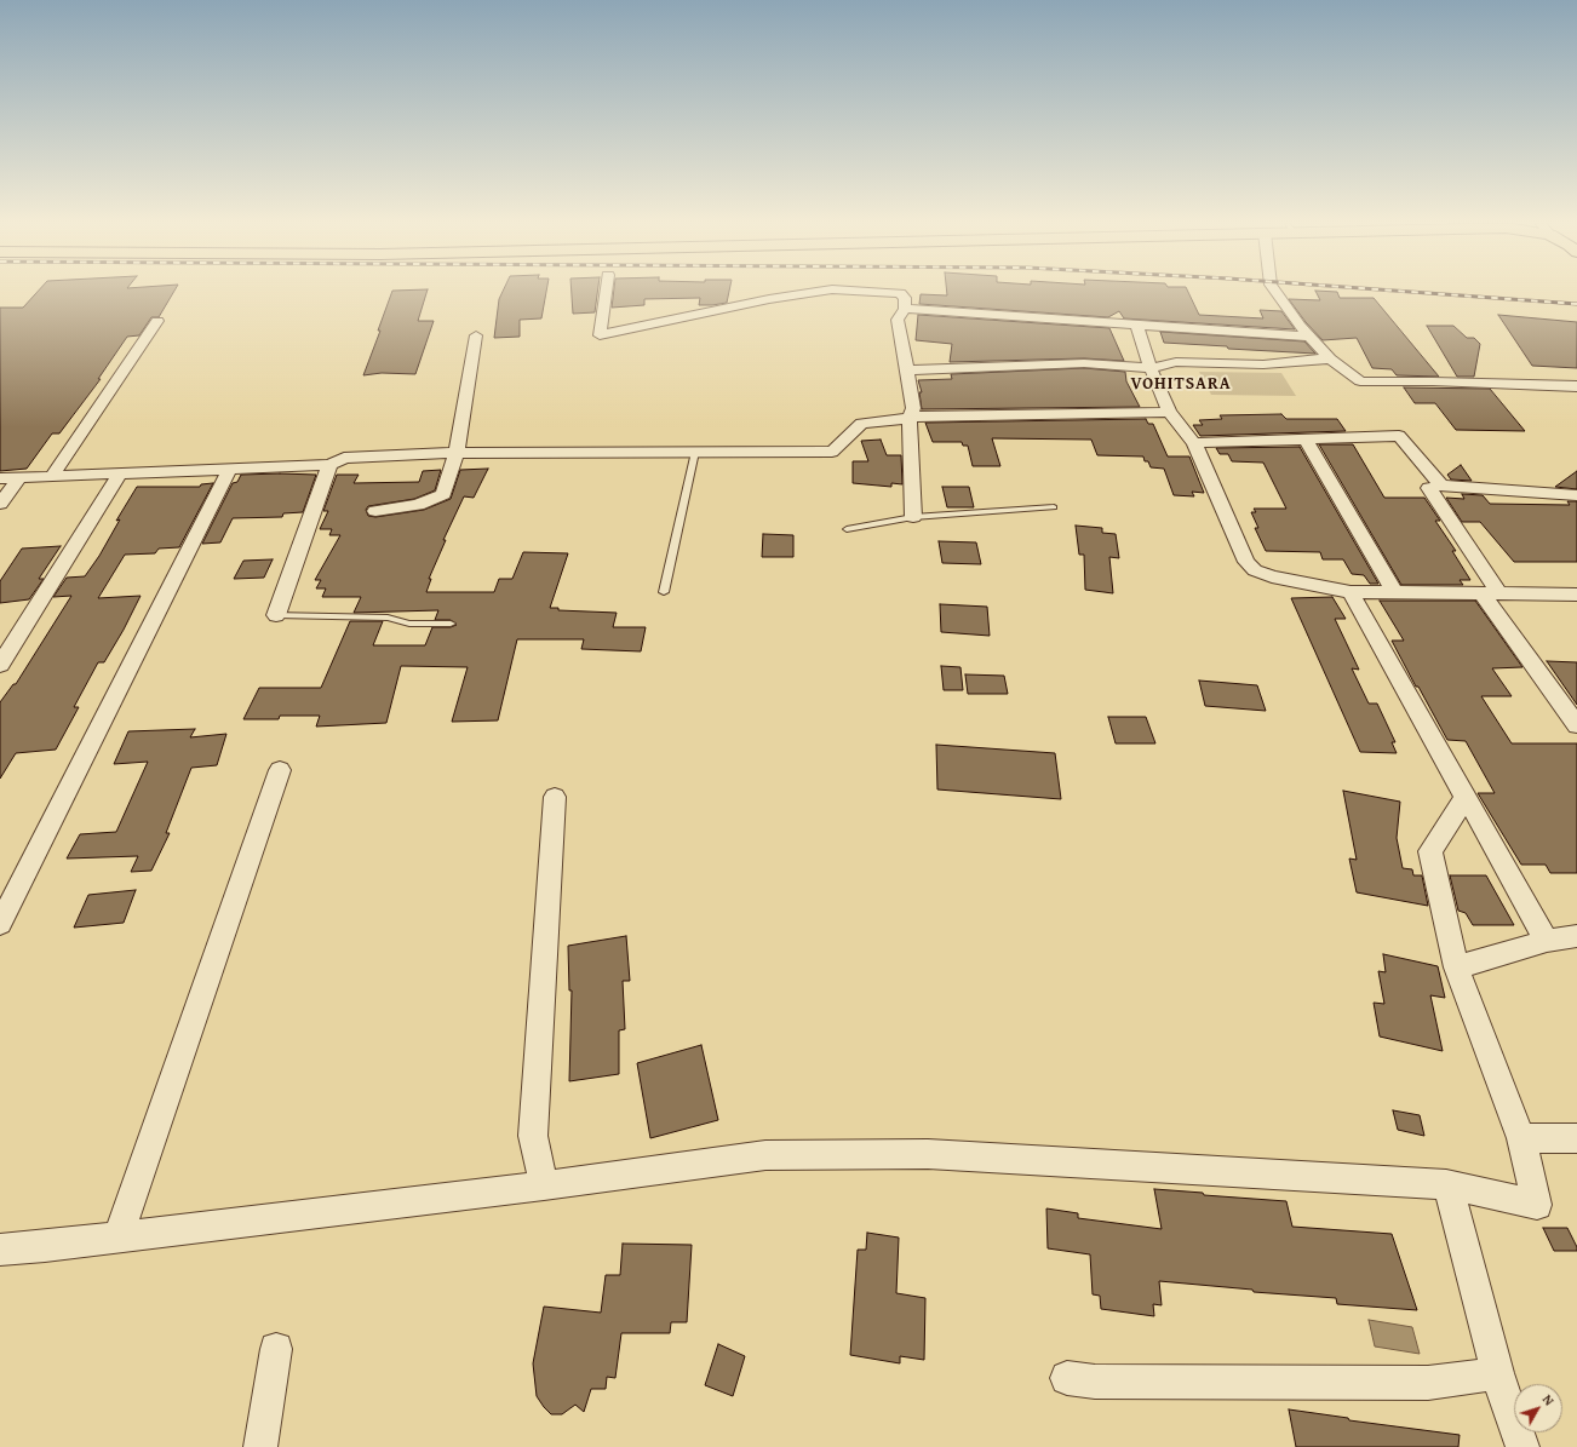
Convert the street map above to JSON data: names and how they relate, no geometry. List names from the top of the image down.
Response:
{
  "districts": ["VOHITSARA"],
  "north": "top right"
}
